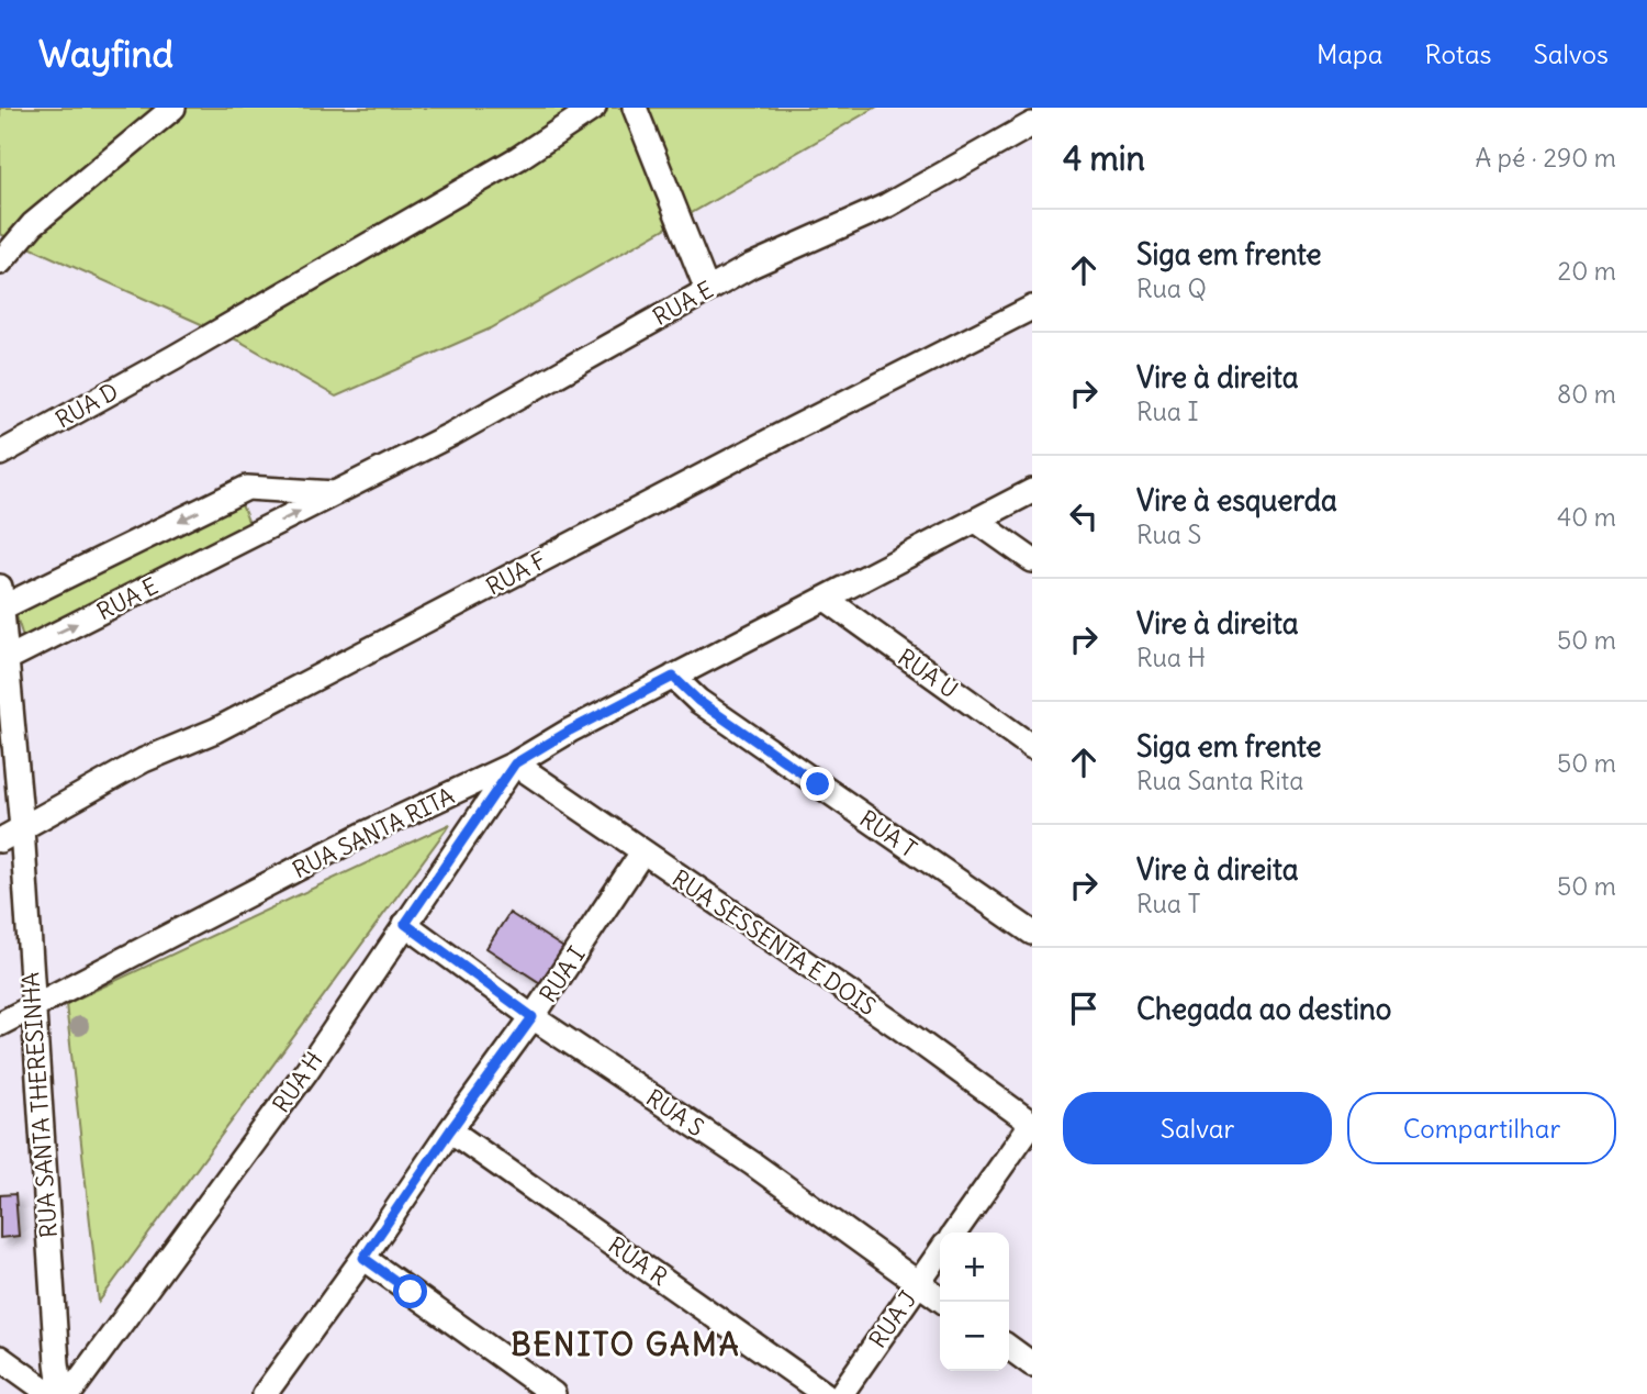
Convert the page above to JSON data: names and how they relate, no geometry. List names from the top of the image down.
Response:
{
  "streets": {
    "street": [
      "RUA E",
      "RUA D",
      "RUA F",
      "RUA U",
      "RUA SANTA RITA",
      "RUA T",
      "RUA SESSENTA E DOIS",
      "RUA I",
      "RUA H",
      "RUA SANTA THERESINHA",
      "RUA S",
      "RUA R",
      "RUA J"
    ]
  },
  "crossings": [
    ["RUA E", "RUA SANTA THERESINHA"],
    ["RUA F", "RUA SANTA THERESINHA"],
    ["RUA U", "RUA SANTA RITA"],
    ["RUA SANTA RITA", "RUA T"],
    ["RUA SANTA RITA", "RUA SESSENTA E DOIS"],
    ["RUA SANTA RITA", "RUA H"],
    ["RUA SANTA RITA", "RUA SANTA THERESINHA"],
    ["RUA SESSENTA E DOIS", "RUA I"],
    ["RUA SESSENTA E DOIS", "RUA H"],
    ["RUA I", "RUA S"],
    ["RUA I", "RUA R"],
    ["RUA H", "RUA S"],
    ["RUA S", "RUA J"]
  ],
  "districts": ["BENITO GAMA"],
  "page": {
    "header": "Wayfind",
    "nav": ["Mapa", "Rotas", "Salvos"],
    "heading": ["4 min", "A pé · 290 m"],
    "list": [
      ["Siga em frente", "Rua Q", "20 m"],
      ["Vire à direita", "Rua I", "80 m"],
      ["Vire à esquerda", "Rua S", "40 m"],
      ["Vire à direita", "Rua H", "50 m"],
      ["Siga em frente", "Rua Santa Rita", "50 m"],
      ["Vire à direita", "Rua T", "50 m"],
      "Chegada ao destino"
    ],
    "buttons": ["Salvar", "Compartilhar"],
    "map_buttons": ["+", "−"]
  }
}
